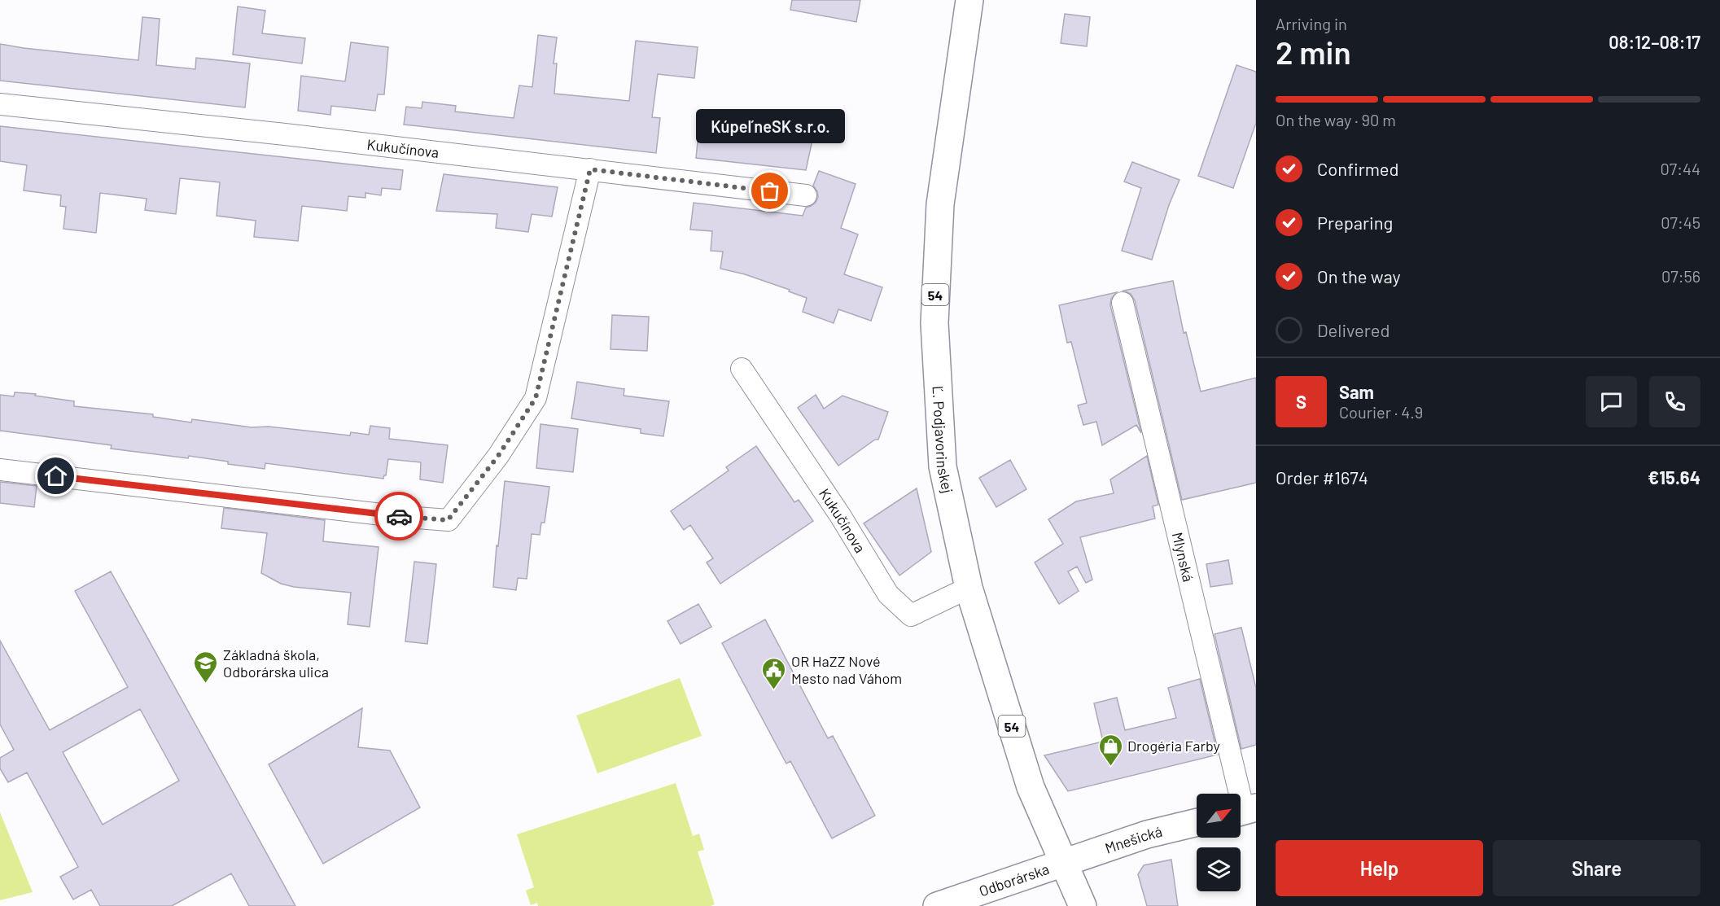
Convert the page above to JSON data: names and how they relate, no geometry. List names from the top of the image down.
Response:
{
  "streets": {
    "main road": [
      "54",
      "Ľ. Podjavorinskej",
      "Mnešická",
      "Odborárska"
    ],
    "street": ["Kukučínova", "Mlynská"]
  },
  "crossings": [
    ["Kukučínova", "Ľ. Podjavorinskej"],
    ["54", "Ľ. Podjavorinskej"],
    ["54", "Mnešická"],
    ["54", "Odborárska"],
    ["Ľ. Podjavorinskej", "Mnešická"],
    ["Ľ. Podjavorinskej", "Odborárska"],
    ["Mnešická", "Odborárska"]
  ],
  "places": {
    "other": ["KúpeľneSK s.r.o."],
    "school or university": ["Základná škola, Odborárska ulica"],
    "public building": ["OR HaZZ Nové Mesto nad Váhom"],
    "shop": ["Drogéria Farby"]
  },
  "north": "top right",
  "page": {
    "heading": ["2 min", "Arriving in", "08:12–08:17"],
    "panel": [
      "Sam",
      "Courier · 4.9",
      "Order #1674",
      "€15.64"
    ],
    "bar": "On the way · 90 m",
    "bubble": "KúpeľneSK s.r.o.",
    "list": [
      ["Confirmed", "07:44"],
      ["Preparing", "07:45"],
      ["On the way", "07:56"],
      "Delivered"
    ],
    "round": "S",
    "buttons": ["Help", "Share"]
  }
}
